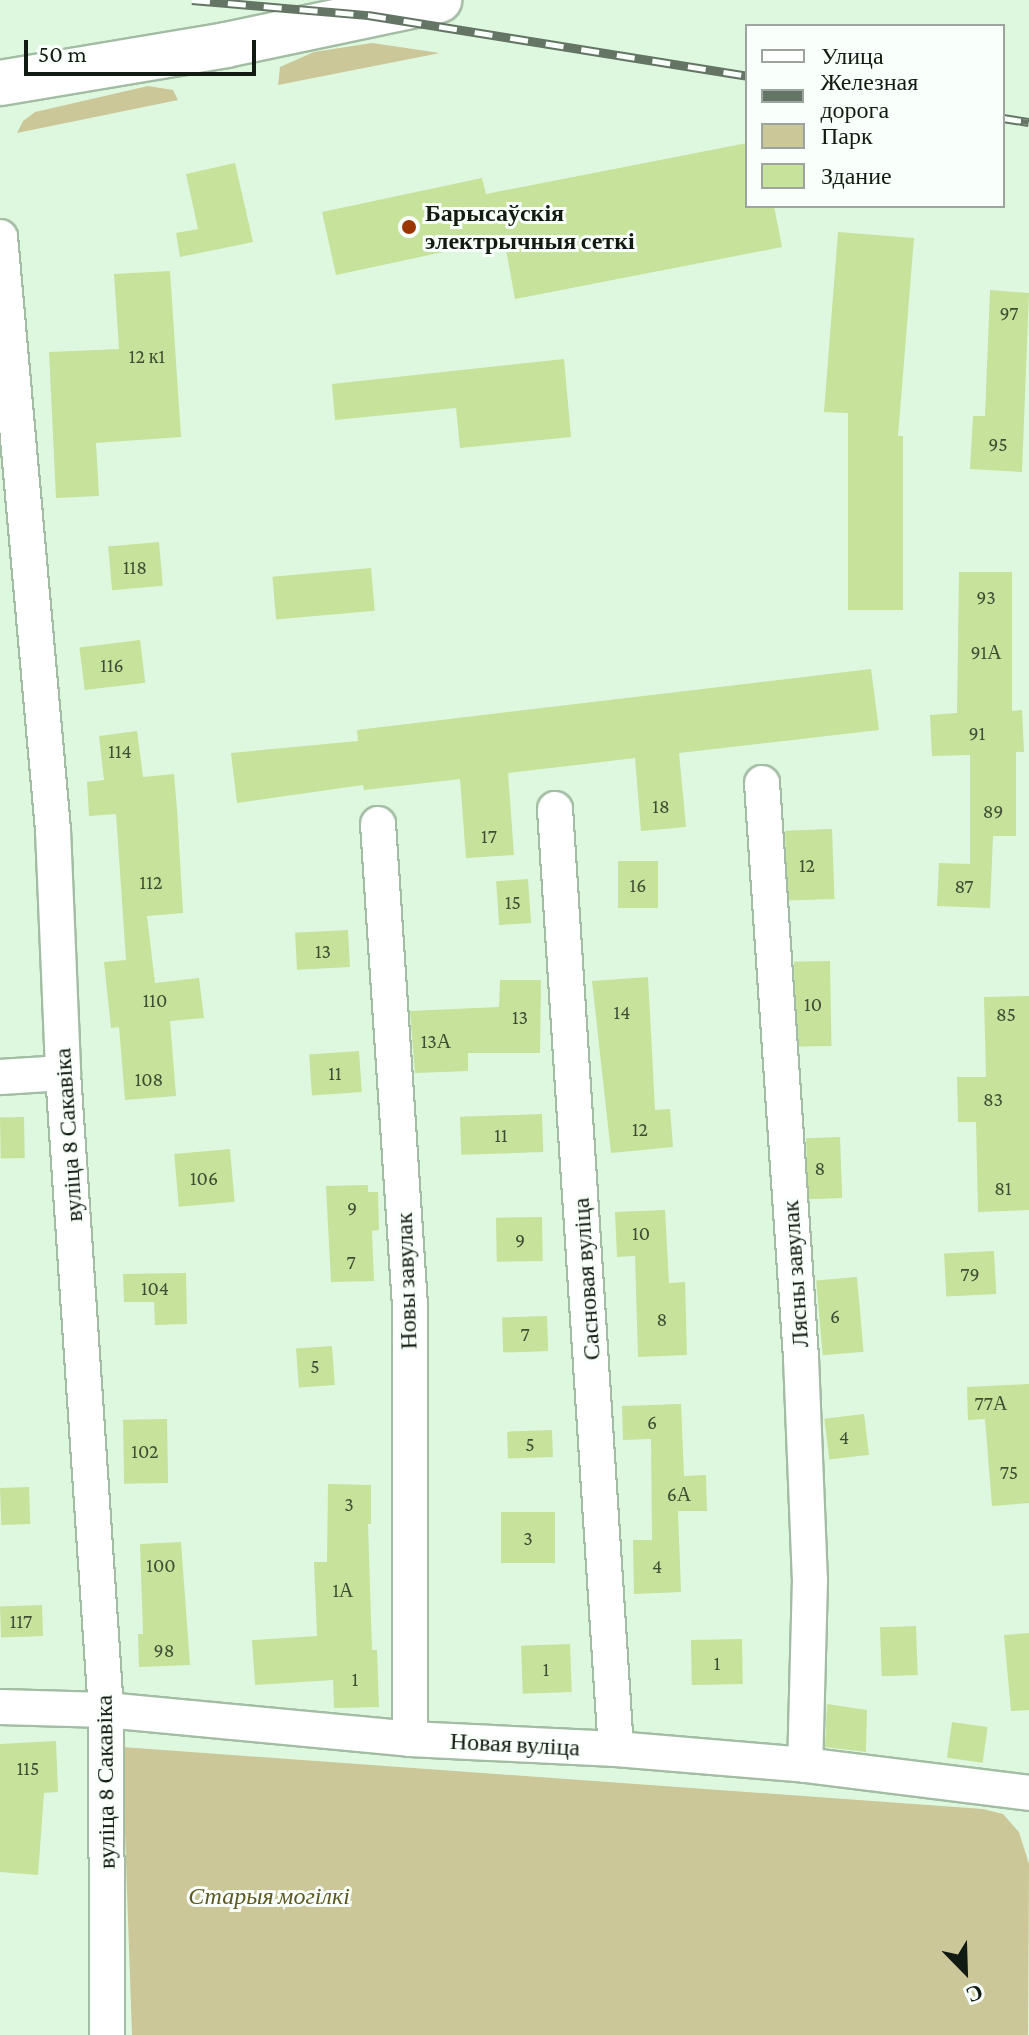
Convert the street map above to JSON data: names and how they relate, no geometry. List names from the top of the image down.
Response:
{
  "streets": {
    "street": [
      "вуліца 8 Сакавіка",
      "Лясны завулак",
      "Сасновая вуліца",
      "Новы завулак",
      "Новая вуліца"
    ]
  },
  "crossings": [
    ["вуліца 8 Сакавіка", "Новая вуліца"],
    ["Лясны завулак", "Новая вуліца"],
    ["Сасновая вуліца", "Новая вуліца"],
    ["Новы завулак", "Новая вуліца"]
  ],
  "parks": ["Старыя могілкі"],
  "places": ["Барысаўскія электрычныя сеткі"],
  "house_numbers": [
    "97",
    "12 к1",
    "95",
    "118",
    "93",
    "91А",
    "116",
    "91",
    "114",
    "18",
    "89",
    "17",
    "12",
    "112",
    "16",
    "87",
    "15",
    "13",
    "110",
    "10",
    "14",
    "85",
    "13",
    "13А",
    "11",
    "108",
    "83",
    "12",
    "11",
    "8",
    "106",
    "81",
    "9",
    "10",
    "9",
    "7",
    "79",
    "104",
    "6",
    "8",
    "7",
    "5",
    "77А",
    "6",
    "4",
    "5",
    "102",
    "75",
    "6А",
    "3",
    "3",
    "100",
    "4",
    "1А",
    "117",
    "98",
    "1",
    "1",
    "1",
    "115"
  ],
  "legend": [
    "Улица",
    "Железная дорога",
    "Парк",
    "Здание"
  ],
  "scale_bar": "50 m",
  "north": "bottom right"
}
